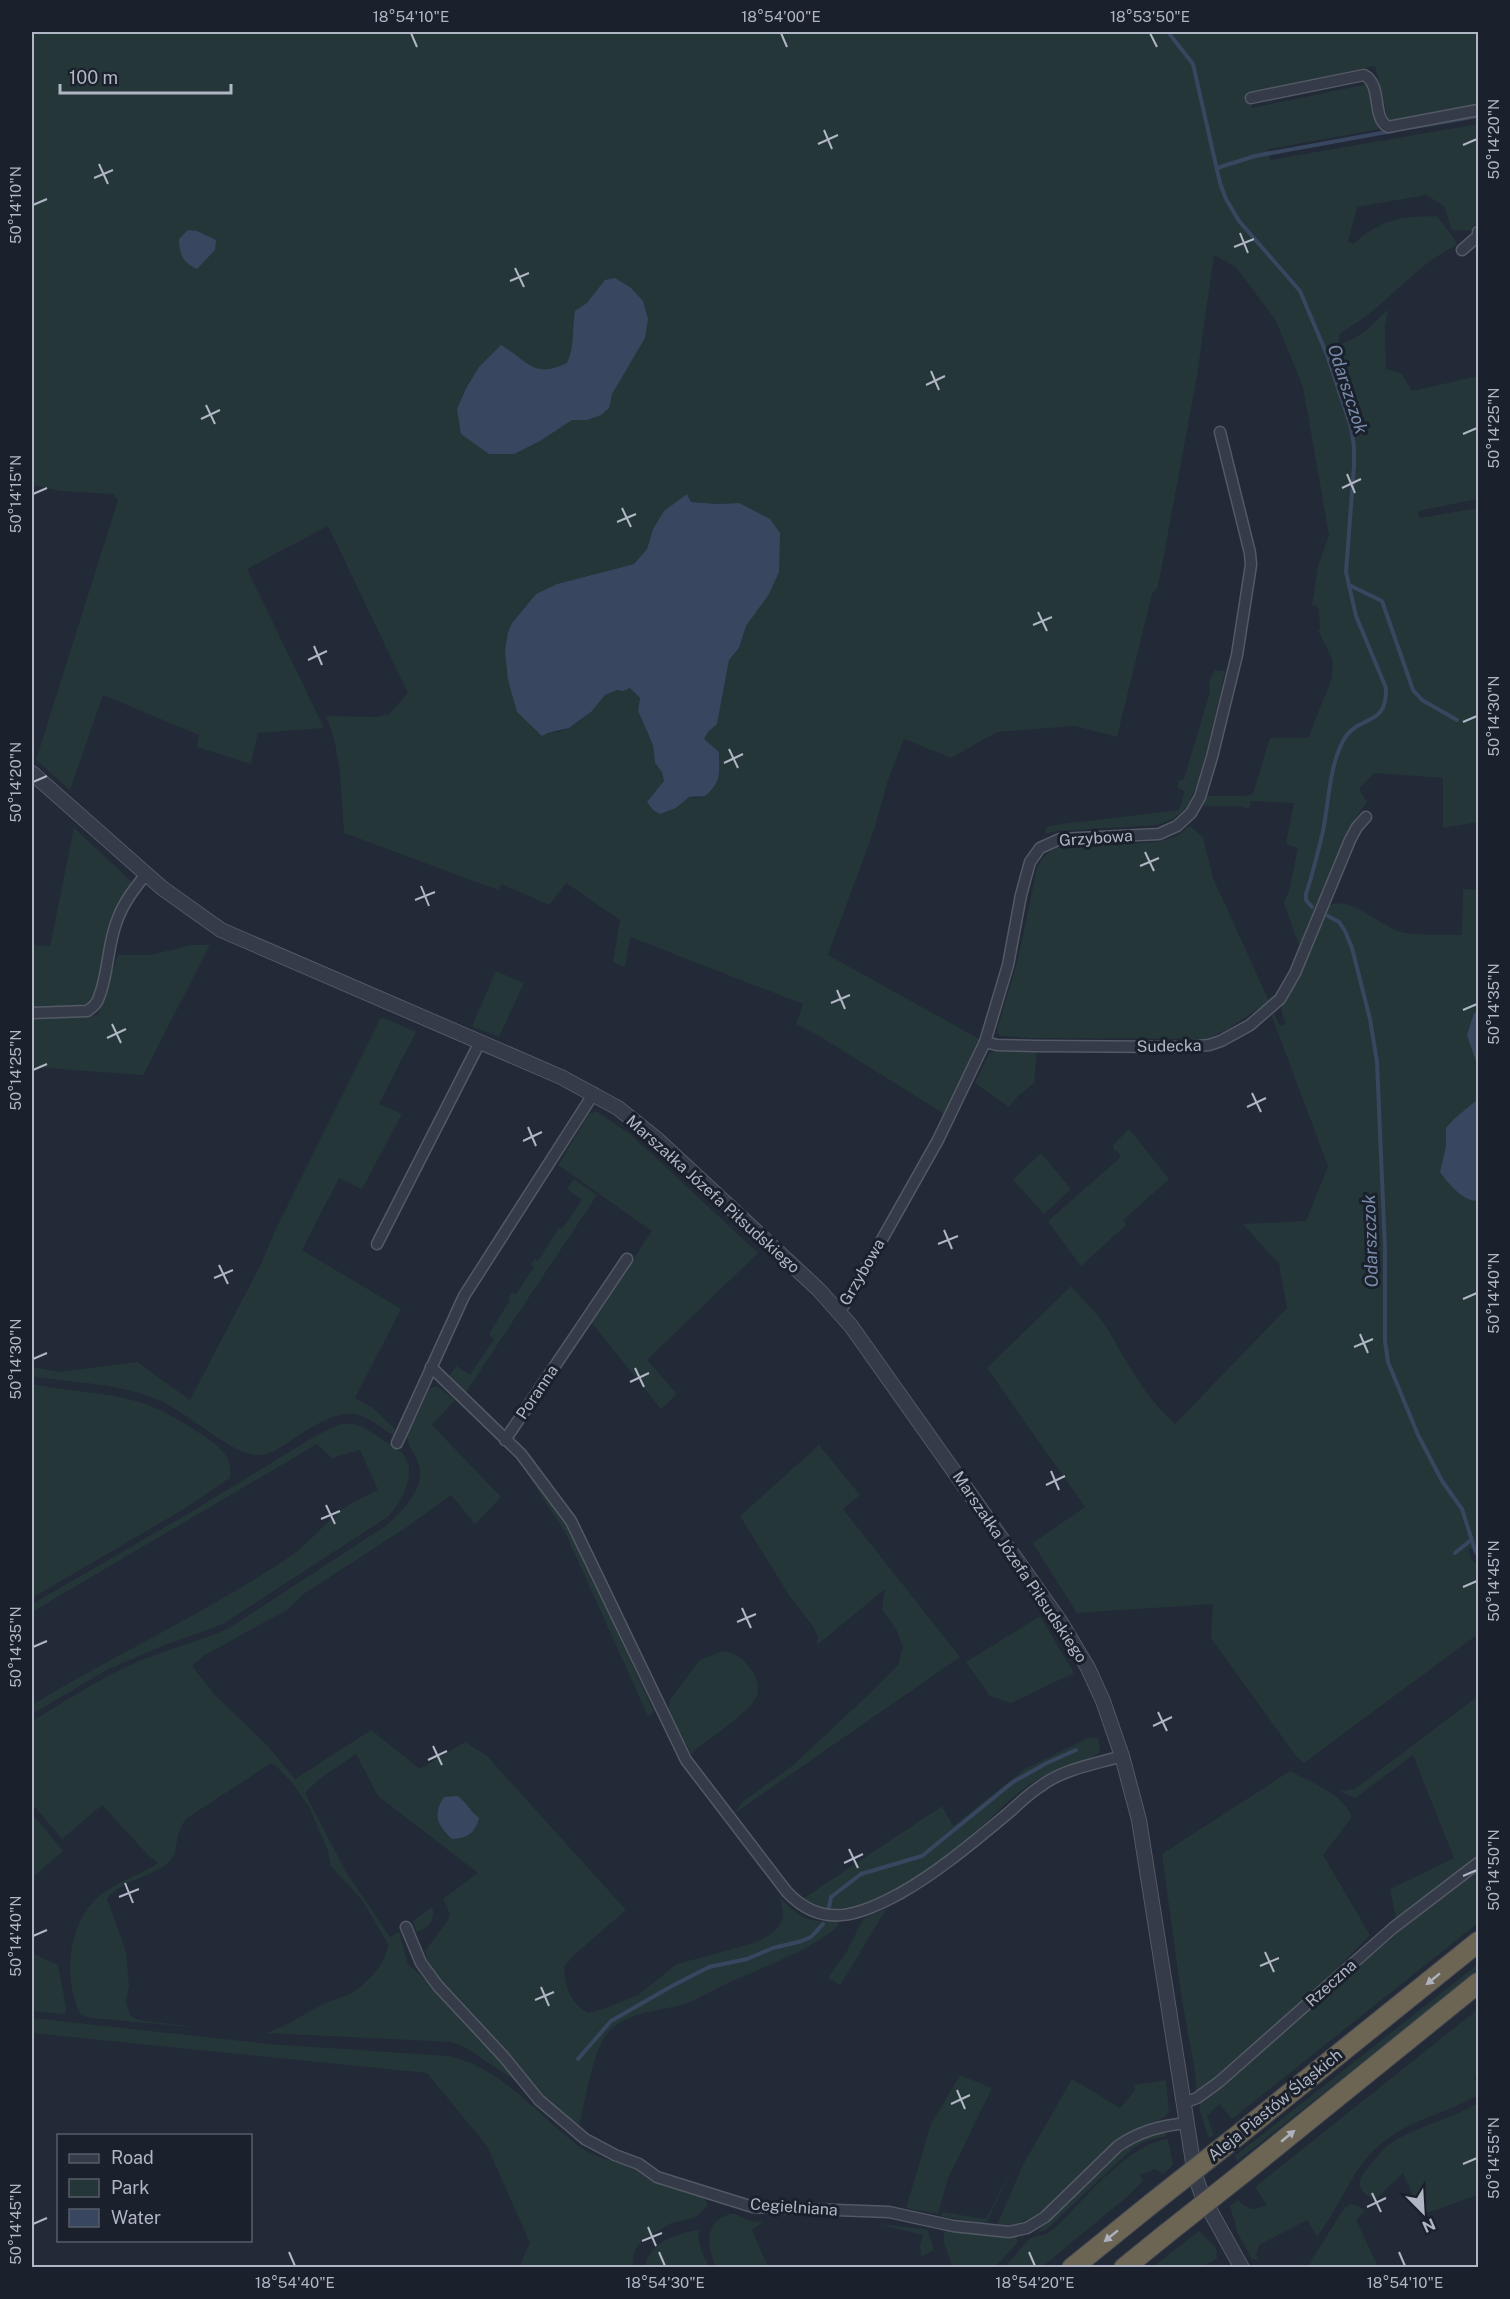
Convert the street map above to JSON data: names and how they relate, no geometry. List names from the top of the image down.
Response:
{
  "streets": {
    "highway": ["Aleja Piastów Śląskich"],
    "street": [
      "Grzybowa",
      "Sudecka",
      "Marszałka Józefa Piłsudskiego",
      "Poranna",
      "Rzeczna",
      "Cegielniana"
    ]
  },
  "crossings": [
    ["Grzybowa", "Sudecka"],
    ["Grzybowa", "Marszałka Józefa Piłsudskiego"],
    ["Marszałka Józefa Piłsudskiego", "Rzeczna"],
    ["Marszałka Józefa Piłsudskiego", "Cegielniana"]
  ],
  "water": ["Odarszczok"],
  "legend": ["Road", "Park", "Water"],
  "scale_bar": "100 m",
  "north": "bottom right",
  "coordinates": [
    "18°54'10\"E",
    "18°54'00\"E",
    "18°53'50\"E",
    "50°14'20\"N",
    "50°14'10\"N",
    "50°14'25\"N",
    "50°14'15\"N",
    "50°14'30\"N",
    "50°14'35\"N",
    "50°14'40\"N",
    "50°14'45\"N",
    "50°14'50\"N",
    "50°14'55\"N",
    "18°54'40\"E",
    "18°54'30\"E",
    "18°54'20\"E"
  ]
}
